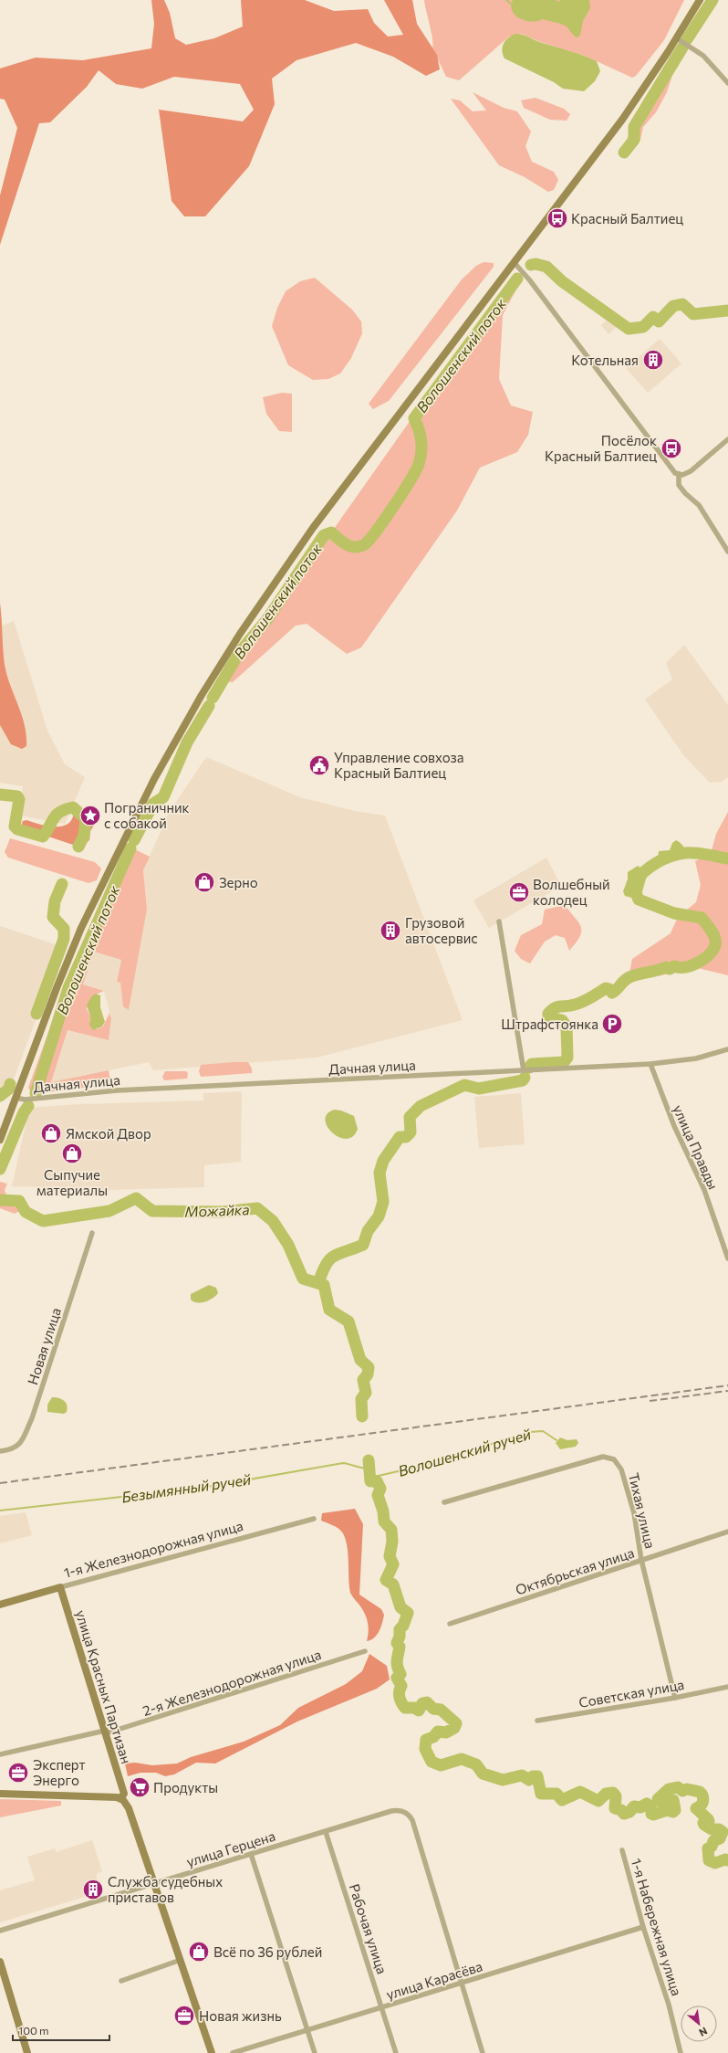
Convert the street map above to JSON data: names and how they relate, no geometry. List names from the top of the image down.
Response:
{
  "streets": {
    "main road": ["1-я Железнодорожная улица", "улица Красных Партизан"],
    "street": [
      "Дачная улица",
      "улица Правды",
      "Новая улица",
      "Тихая улица",
      "Октябрьская улица",
      "2-я Железнодорожная улица",
      "Советская улица",
      "улица Герцена",
      "1-я Набережная улица",
      "Рабочая улица",
      "улица Карасёва"
    ]
  },
  "crossings": [
    ["Дачная улица", "улица Правды"],
    ["Тихая улица", "Октябрьская улица"],
    ["Тихая улица", "Советская улица"],
    ["1-я Железнодорожная улица", "улица Красных Партизан"],
    ["2-я Железнодорожная улица", "улица Красных Партизан"],
    ["улица Герцена", "Рабочая улица"],
    ["улица Герцена", "улица Карасёва"],
    ["1-я Набережная улица", "улица Карасёва"],
    ["Рабочая улица", "улица Карасёва"]
  ],
  "water": [
    "Волошенский поток",
    "Можайка",
    "Волошенский ручей",
    "Безымянный ручей"
  ],
  "places": {
    "bus stop": ["Красный Балтиец", "Посёлок Красный Балтиец"],
    "building": ["Котельная", "Грузовой автосервис", "Служба судебных приставов"],
    "public building": ["Управление совхоза Красный Балтиец"],
    "place": ["Пограничник с собакой"],
    "shop": [
      "Зерно",
      "Ямской Двор",
      "Сыпучие материалы",
      "Всё по 36 рублей"
    ],
    "office": ["Волшебный колодец", "Эксперт Энерго", "Новая жизнь"],
    "parking": ["Штрафстоянка"],
    "supermarket": ["Продукты"]
  },
  "scale_bar": "100 m",
  "north": "bottom right"
}
